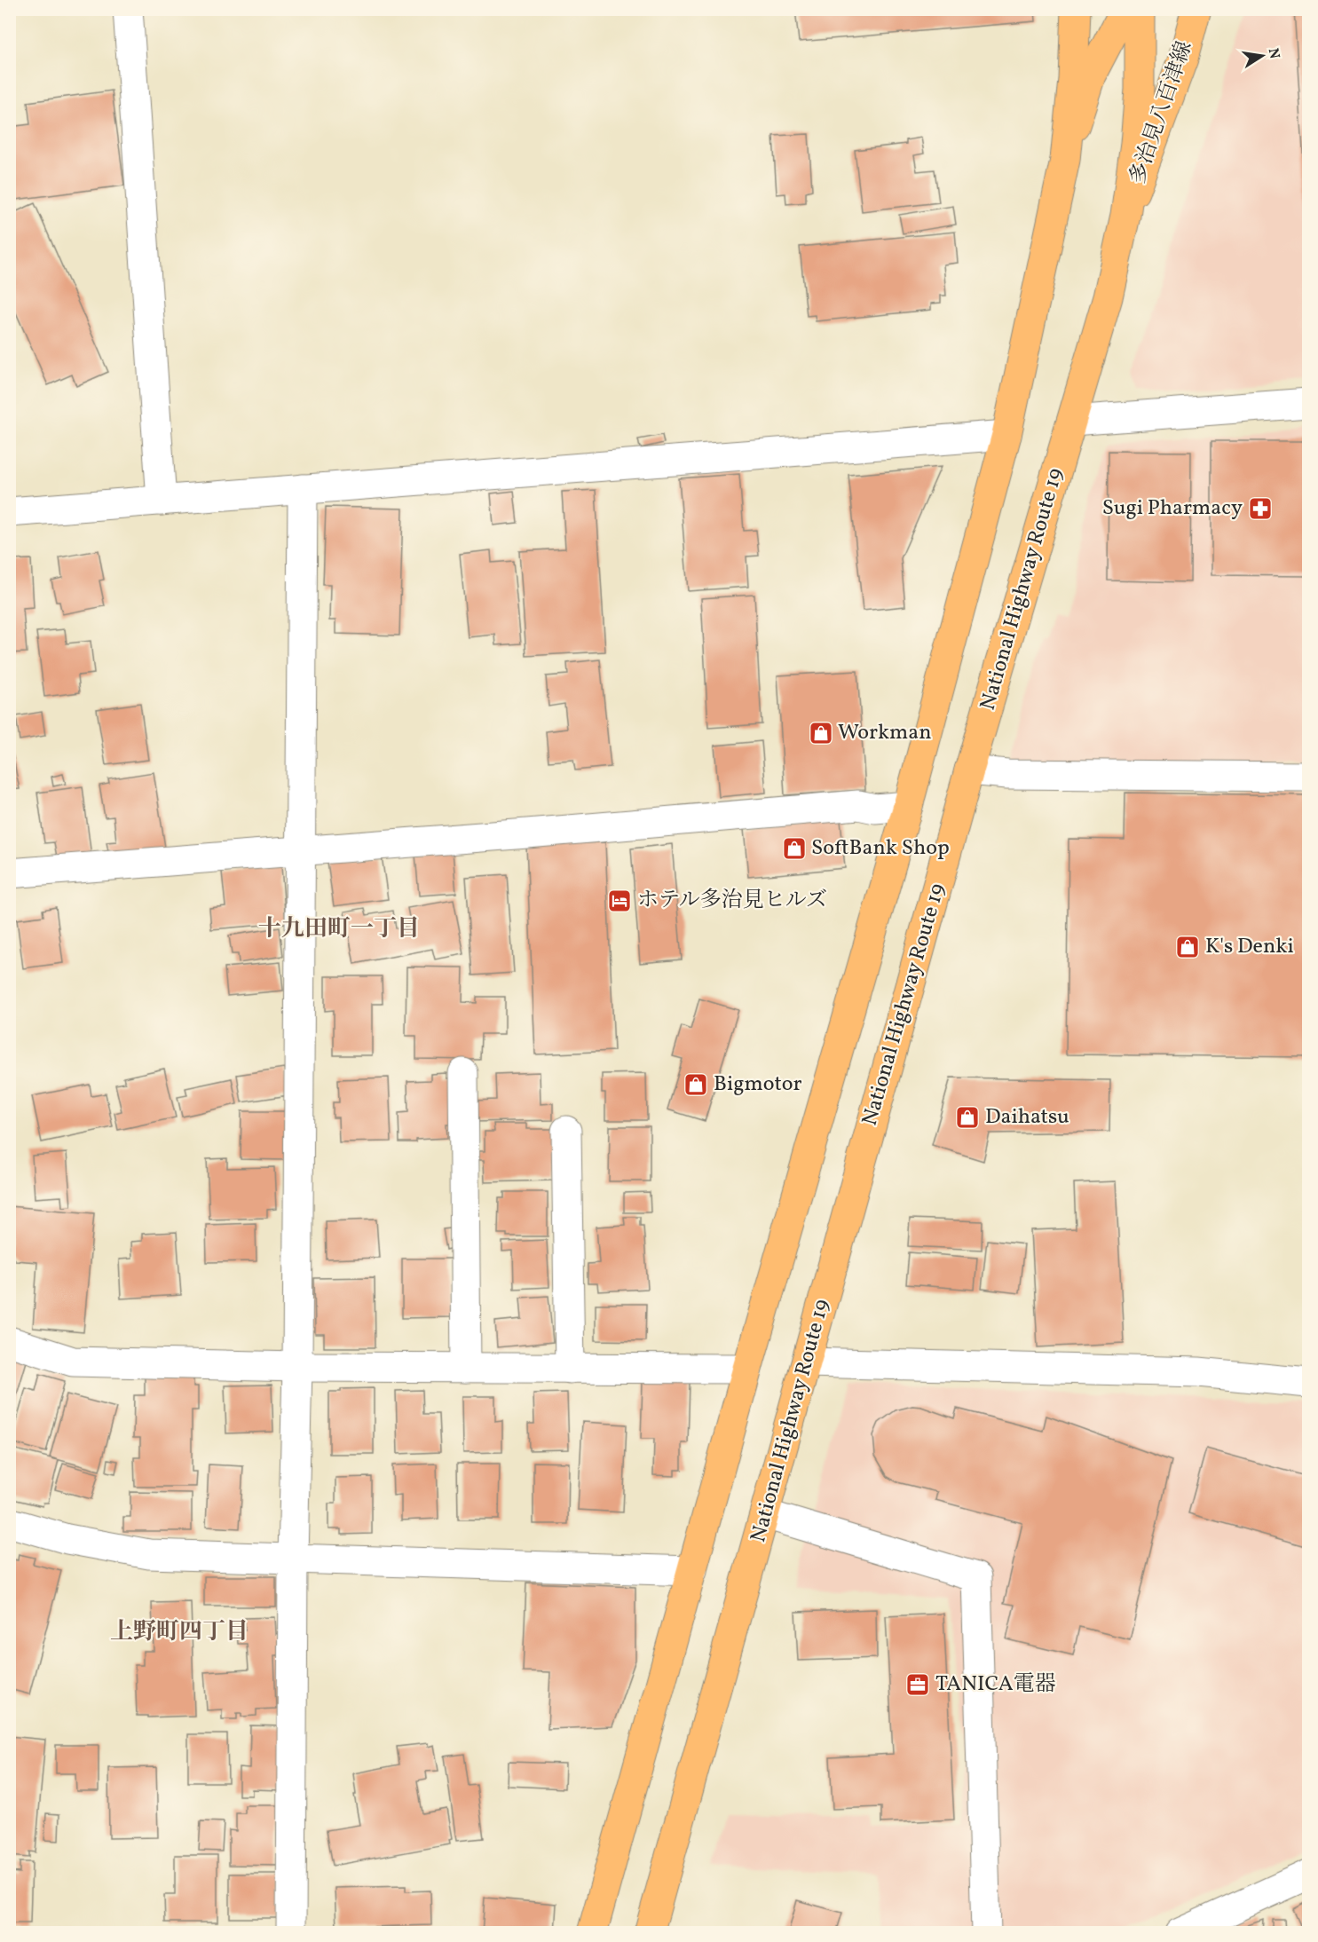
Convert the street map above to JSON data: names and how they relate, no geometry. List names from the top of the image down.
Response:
{
  "streets": {
    "main road": ["多治見八百津線", "National Highway Route 19"]
  },
  "crossings": [
    ["多治見八百津線", "National Highway Route 19"]
  ],
  "districts": ["十九田町一丁目", "上野町四丁目"],
  "places": {
    "pharmacy": ["Sugi Pharmacy"],
    "shop": [
      "Workman",
      "SoftBank Shop",
      "K's Denki",
      "Bigmotor",
      "Daihatsu"
    ],
    "hotel": ["ホテル多治見ヒルズ"],
    "office": ["TANICA電器"]
  },
  "north": "right"
}
